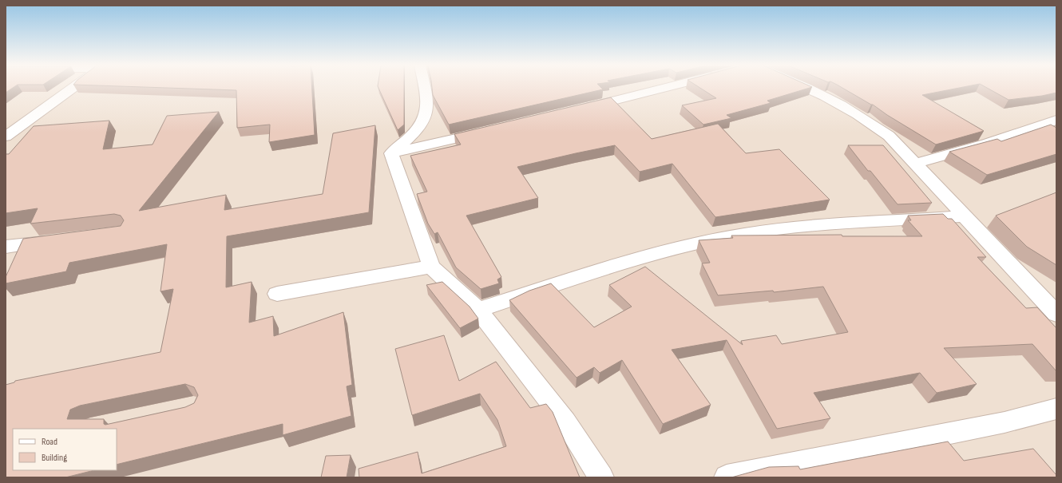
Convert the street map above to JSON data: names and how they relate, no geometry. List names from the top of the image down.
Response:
{
  "legend": ["Road", "Building"]
}
